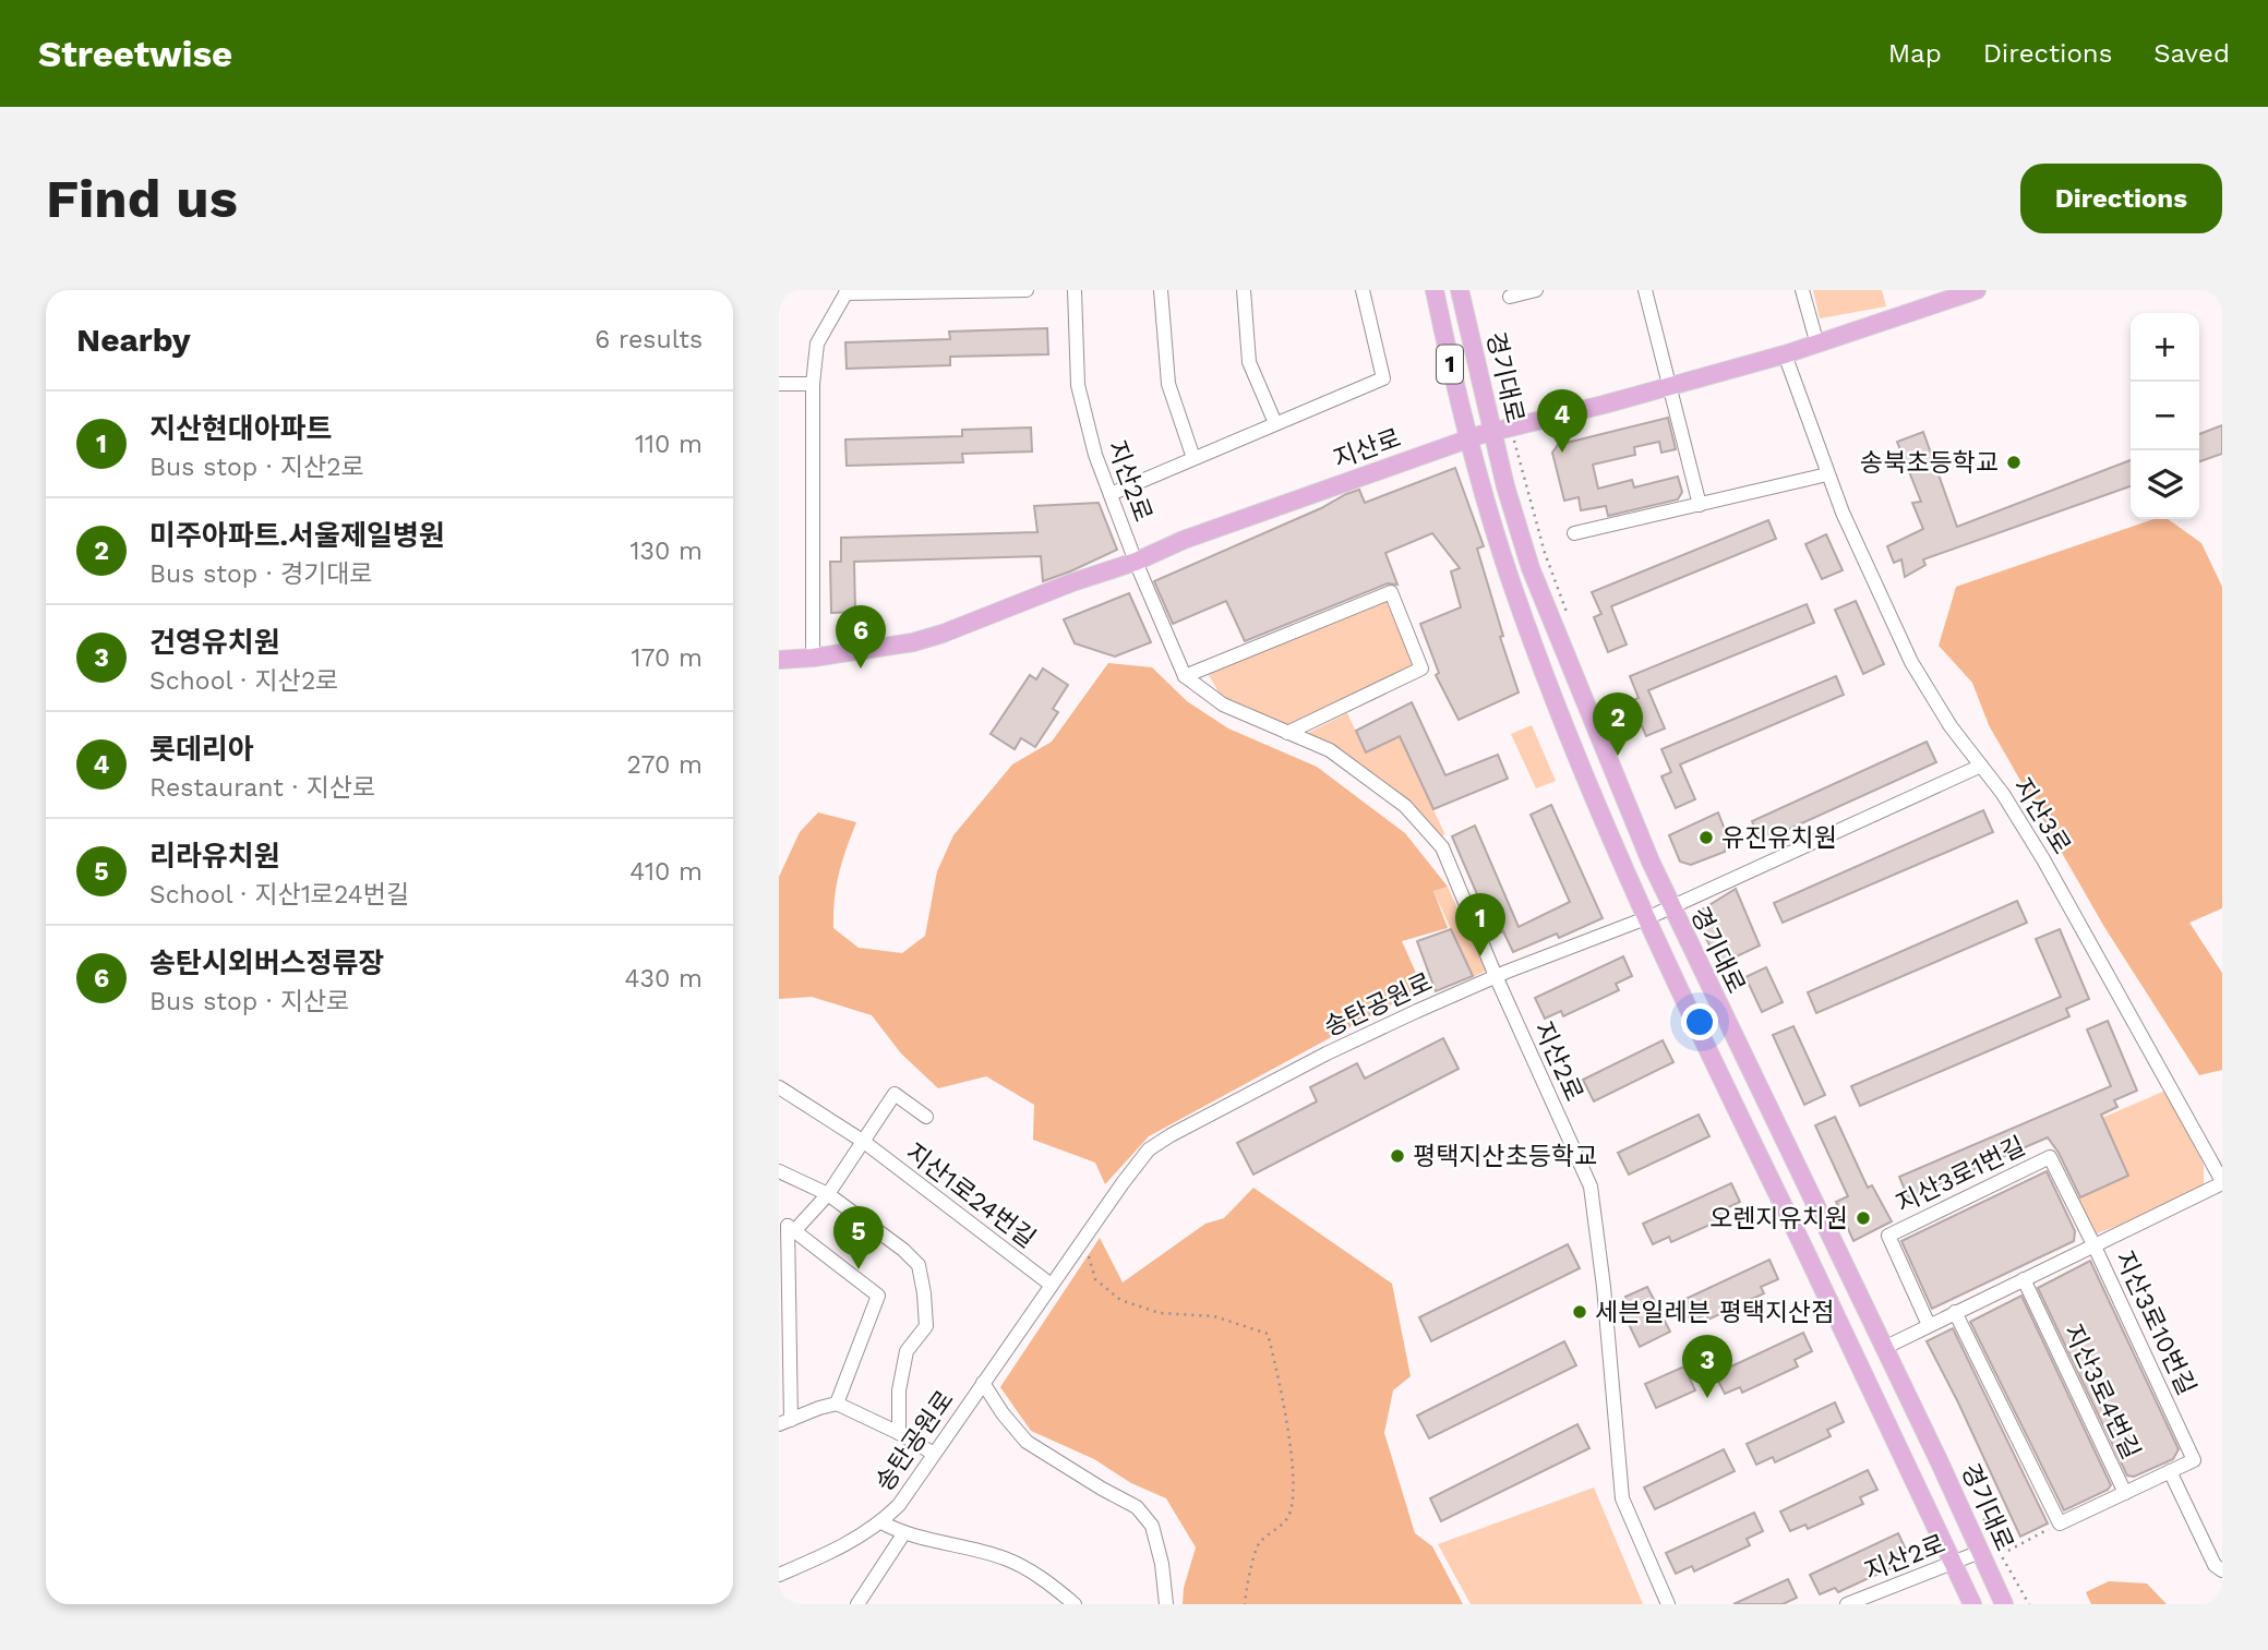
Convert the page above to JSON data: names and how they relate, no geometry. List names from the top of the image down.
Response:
{
  "streets": {
    "main road": ["1", "경기대로", "지산로"],
    "street": [
      "지산2로",
      "지산3로",
      "송탄공원로",
      "지산3로1번길",
      "지산1로24번길",
      "지산3로10번길",
      "지산3로4번길"
    ]
  },
  "crossings": [
    ["경기대로", "지산로"],
    ["경기대로", "지산2로"],
    ["경기대로", "지산3로"],
    ["경기대로", "송탄공원로"],
    ["지산로", "지산2로"],
    ["지산로", "지산3로"],
    ["지산2로", "송탄공원로"],
    ["지산3로", "송탄공원로"],
    ["지산3로", "지산3로1번길"],
    ["지산3로", "지산3로10번길"],
    ["지산3로", "지산3로4번길"],
    ["송탄공원로", "지산1로24번길"],
    ["지산3로1번길", "지산3로10번길"],
    ["지산3로10번길", "지산3로4번길"]
  ],
  "places": [
    "송북초등학교",
    "유진유치원",
    "평택지산초등학교",
    "오렌지유치원",
    "세븐일레븐 평택지산점"
  ],
  "page": {
    "header": "Streetwise",
    "nav": ["Map", "Directions", "Saved"],
    "buttons": "Directions",
    "title": "Find us",
    "heading": ["Nearby", "6 results"],
    "map_buttons": ["+", "−"],
    "list": [
      {
        "mark": "1",
        "name": "지산현대아파트",
        "note": "Bus stop · 지산2로",
        "value": "110 m"
      },
      {
        "mark": "2",
        "name": "미주아파트.서울제일병원",
        "note": "Bus stop · 경기대로",
        "value": "130 m"
      },
      {
        "mark": "3",
        "name": "건영유치원",
        "note": "School · 지산2로",
        "value": "170 m"
      },
      {
        "mark": "4",
        "name": "롯데리아",
        "note": "Restaurant · 지산로",
        "value": "270 m"
      },
      {
        "mark": "5",
        "name": "리라유치원",
        "note": "School · 지산1로24번길",
        "value": "410 m"
      },
      {
        "mark": "6",
        "name": "송탄시외버스정류장",
        "note": "Bus stop · 지산로",
        "value": "430 m"
      }
    ],
    "pins": [
      "4",
      "6",
      "2",
      "1",
      "5",
      "3"
    ]
  }
}
